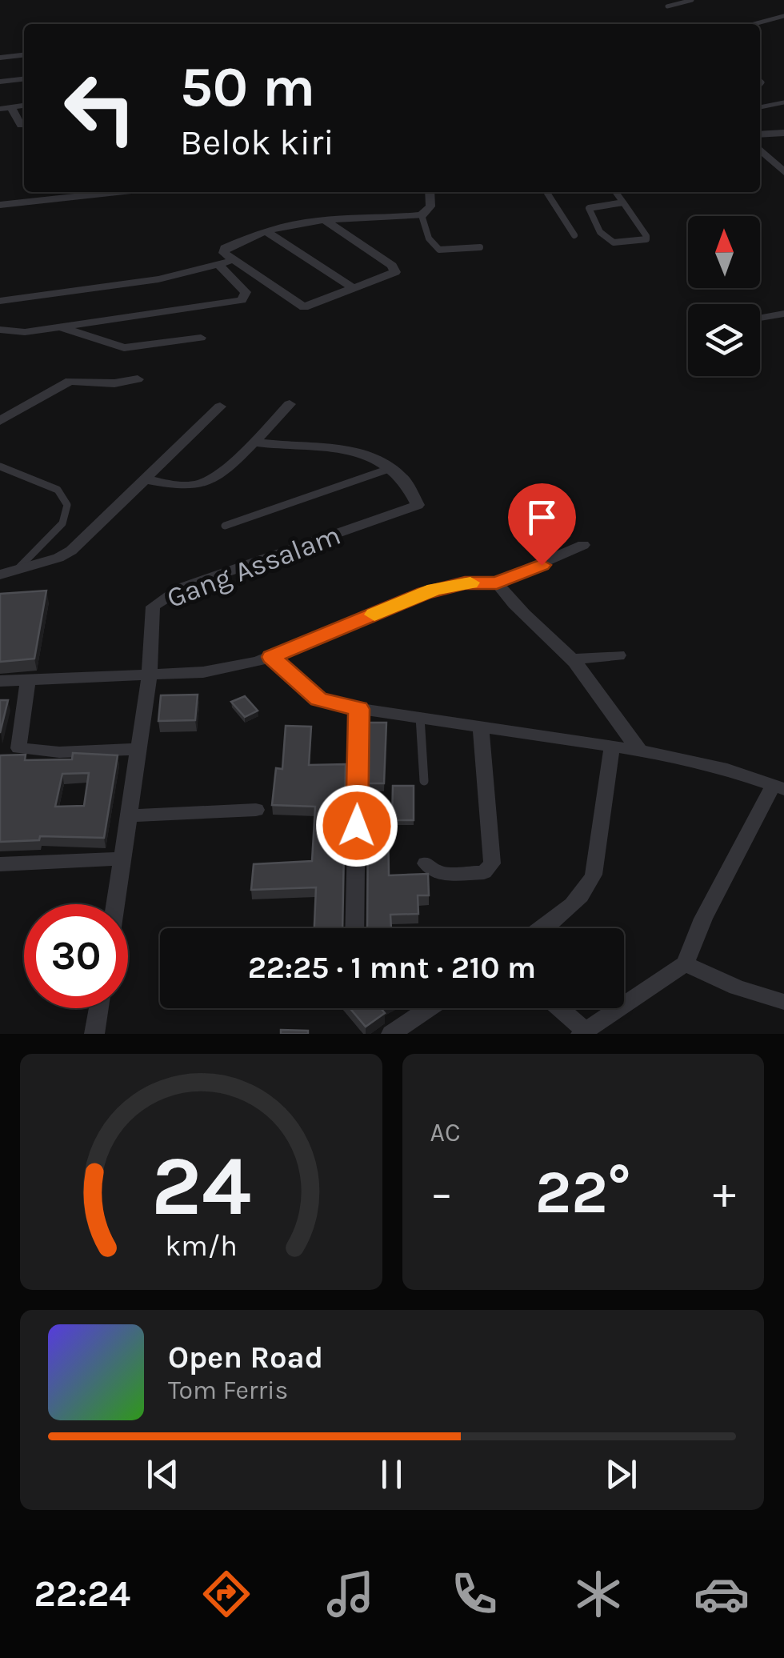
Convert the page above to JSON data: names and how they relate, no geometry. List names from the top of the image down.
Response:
{
  "streets": {
    "street": ["Gang Assalam"]
  },
  "north": "top",
  "page": {
    "turn": ["50 m", "Belok kiri"],
    "limit": "30",
    "trip": "22:25 · 1 mnt · 210 m",
    "tile": "AC",
    "heat": ["−", "22°", "+"],
    "song": ["Open Road", "Tom Ferris"],
    "tabs": "22:24",
    "gauge": ["24", "km/h"]
  }
}
